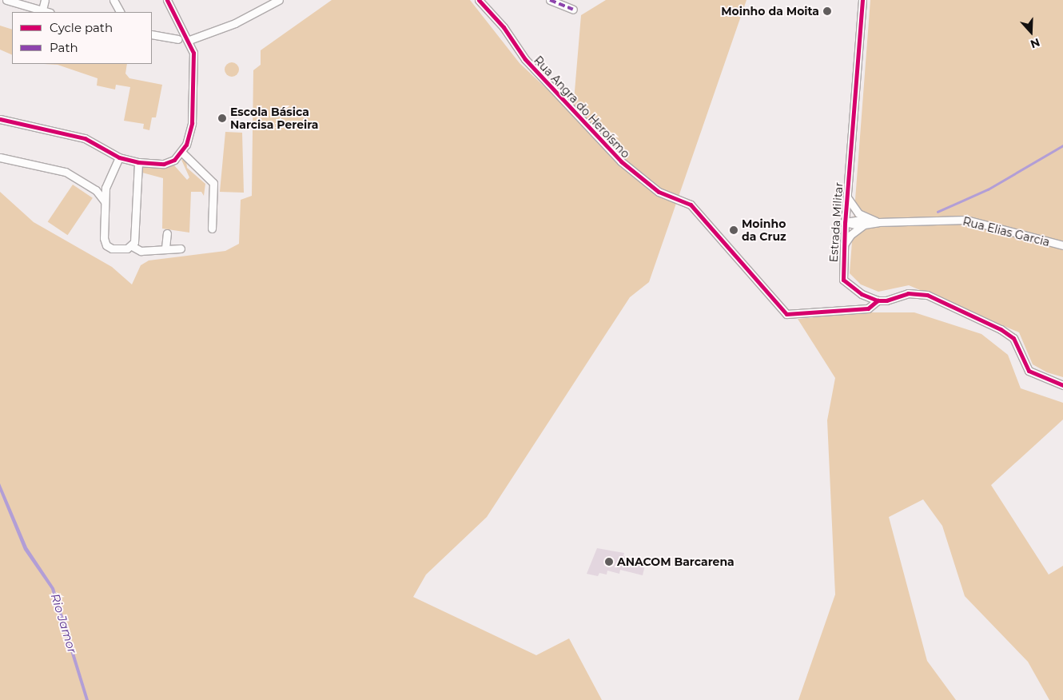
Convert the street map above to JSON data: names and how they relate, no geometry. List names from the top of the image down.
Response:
{
  "streets": {
    "street": ["Rua Angra do Heroísmo", "Estrada Militar", "Rua Elias Garcia"]
  },
  "crossings": [
    ["Rua Angra do Heroísmo", "Estrada Militar"],
    ["Estrada Militar", "Rua Elias Garcia"]
  ],
  "water": ["Rio Jamor"],
  "places": [
    "Moinho da Moita",
    "Escola Básica Narcisa Pereira",
    "Moinho da Cruz",
    "ANACOM Barcarena"
  ],
  "legend": ["Cycle path", "Path"],
  "north": "bottom"
}
